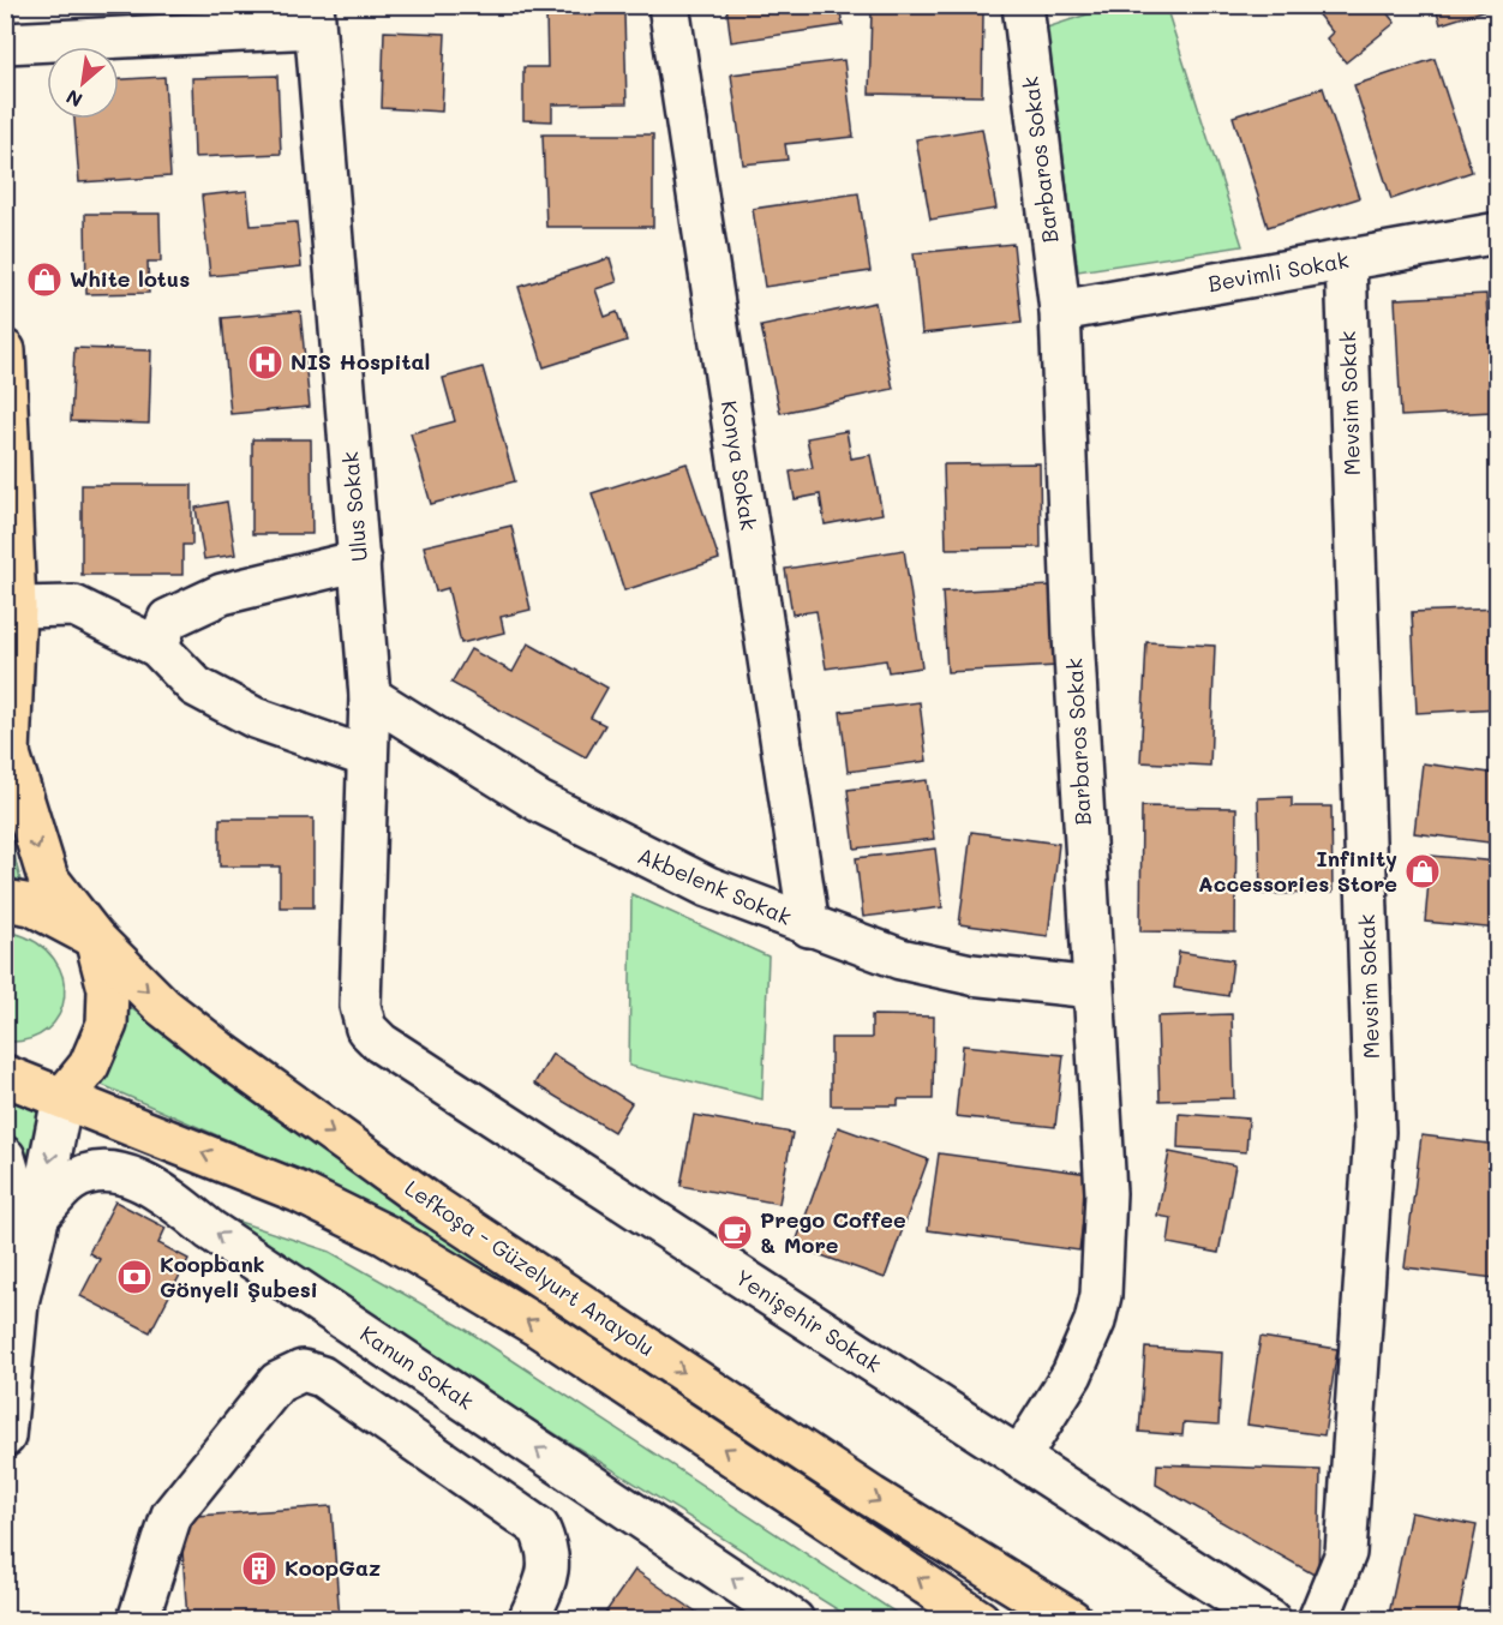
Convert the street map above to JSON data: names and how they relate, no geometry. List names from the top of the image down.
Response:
{
  "streets": {
    "main road": ["Lefkoşa - Güzelyurt Anayolu"],
    "street": [
      "Barbaros Sokak",
      "Bevimli Sokak",
      "Mevsim Sokak",
      "Konya Sokak",
      "Ulus Sokak",
      "Akbelenk Sokak",
      "Yenişehir Sokak",
      "Kanun Sokak"
    ]
  },
  "crossings": [
    ["Barbaros Sokak", "Bevimli Sokak"],
    ["Barbaros Sokak", "Akbelenk Sokak"],
    ["Barbaros Sokak", "Yenişehir Sokak"],
    ["Bevimli Sokak", "Mevsim Sokak"],
    ["Konya Sokak", "Akbelenk Sokak"],
    ["Ulus Sokak", "Akbelenk Sokak"],
    ["Ulus Sokak", "Yenişehir Sokak"]
  ],
  "one_way": ["Kanun Sokak"],
  "places": {
    "shop": ["White lotus", "Infinity Accessories Store"],
    "hospital": ["NIS Hospital"],
    "cafe": ["Prego Coffee & More"],
    "bank": ["Koopbank Gönyeli Şubesi"],
    "building": ["KoopGaz"]
  },
  "north": "bottom left"
}
